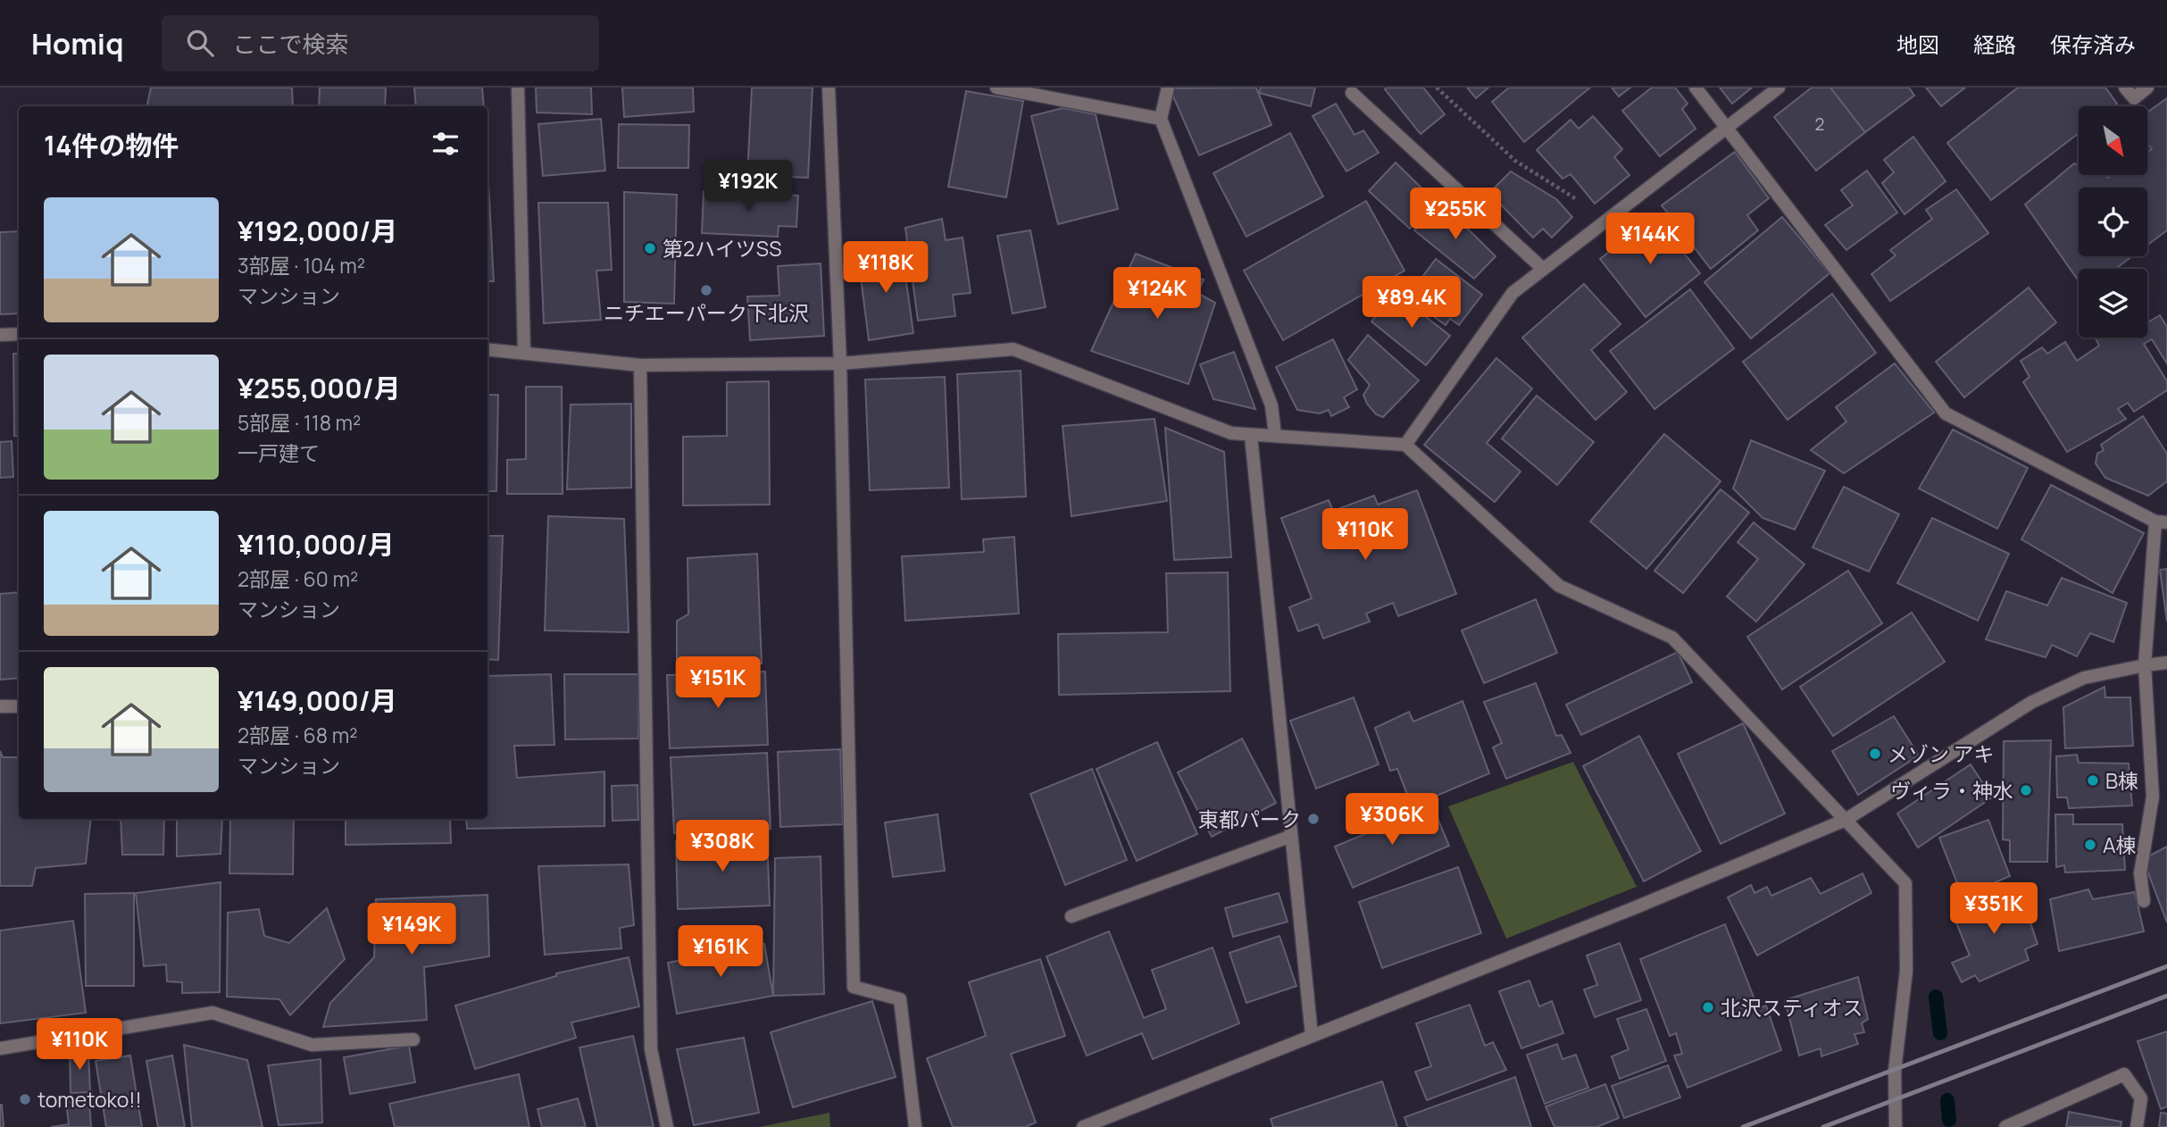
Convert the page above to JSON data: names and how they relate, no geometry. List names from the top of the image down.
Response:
{
  "places": [
    "第2ハイツSS",
    "ニチエーパーク下北沢",
    "メゾン アキ",
    "B棟",
    "ヴィラ・神水",
    "東都パーク",
    "A棟",
    "北沢スティオス",
    "tometoko!!"
  ],
  "house_numbers": ["2"],
  "north": "bottom right",
  "page": {
    "header": "Homiq",
    "search": "ここで検索",
    "nav": ["地図", "経路", "保存済み"],
    "heading": "14件の物件",
    "price": [
      "¥192K",
      "¥255K",
      "¥144K",
      "¥118K",
      "¥124K",
      "¥89.4K",
      "¥110K",
      "¥151K",
      "¥306K",
      "¥308K",
      "¥351K",
      "¥149K",
      "¥161K",
      "¥110K"
    ],
    "list": [
      {
        "name": "¥192,000/月",
        "note": "3部屋 · 104 m² · マンション"
      },
      {
        "name": "¥255,000/月",
        "note": "5部屋 · 118 m² · 一戸建て"
      },
      {
        "name": "¥110,000/月",
        "note": "2部屋 · 60 m² · マンション"
      },
      {
        "name": "¥149,000/月",
        "note": "2部屋 · 68 m² · マンション"
      }
    ]
  }
}
